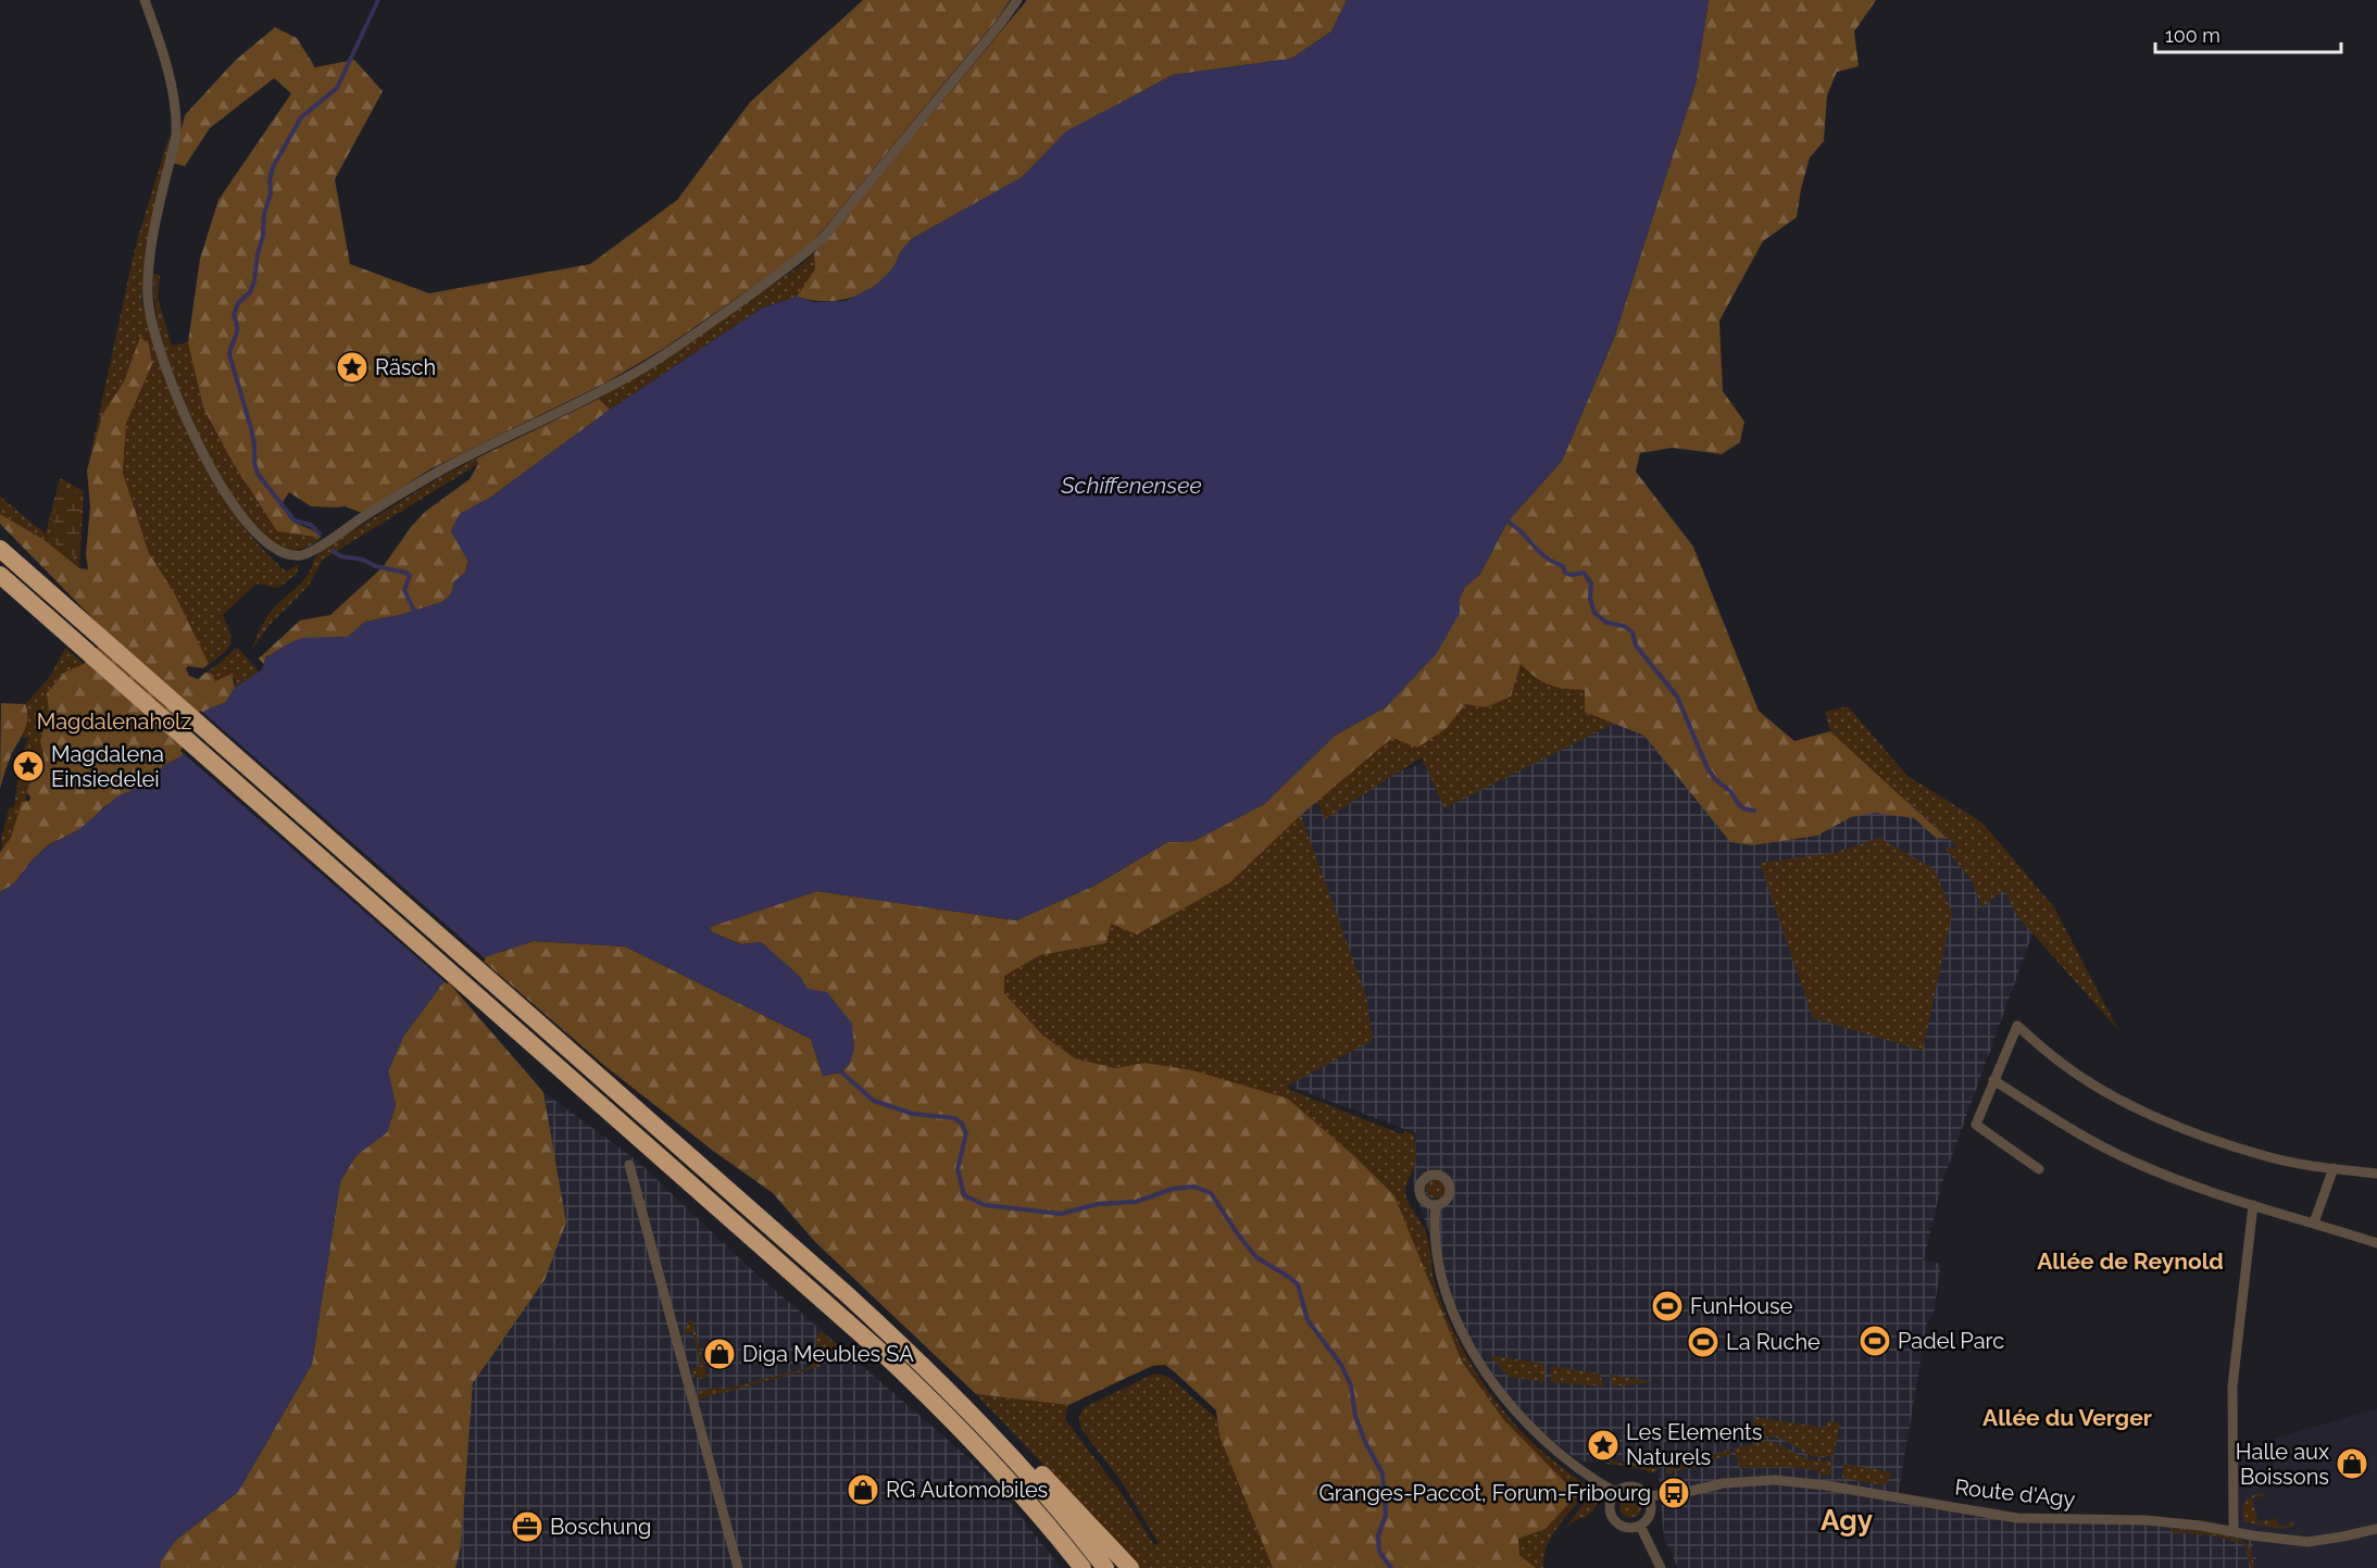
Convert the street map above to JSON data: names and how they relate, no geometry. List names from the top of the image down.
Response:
{
  "streets": {
    "street": ["Route d'Agy"]
  },
  "districts": ["Allée de Reynold", "Allée du Verger", "Agy"],
  "water": ["Schiffenensee"],
  "parks": ["Magdalenaholz"],
  "places": {
    "place": ["Räsch", "Magdalena Einsiedelei", "Les Elements Naturels"],
    "sports": ["FunHouse", "Padel Parc", "La Ruche"],
    "shop": ["Diga Meubles SA", "Halle aux Boissons", "RG Automobiles"],
    "bus stop": ["Granges-Paccot, Forum-Fribourg"],
    "office": ["Boschung"]
  },
  "scale_bar": "100 m"
}
